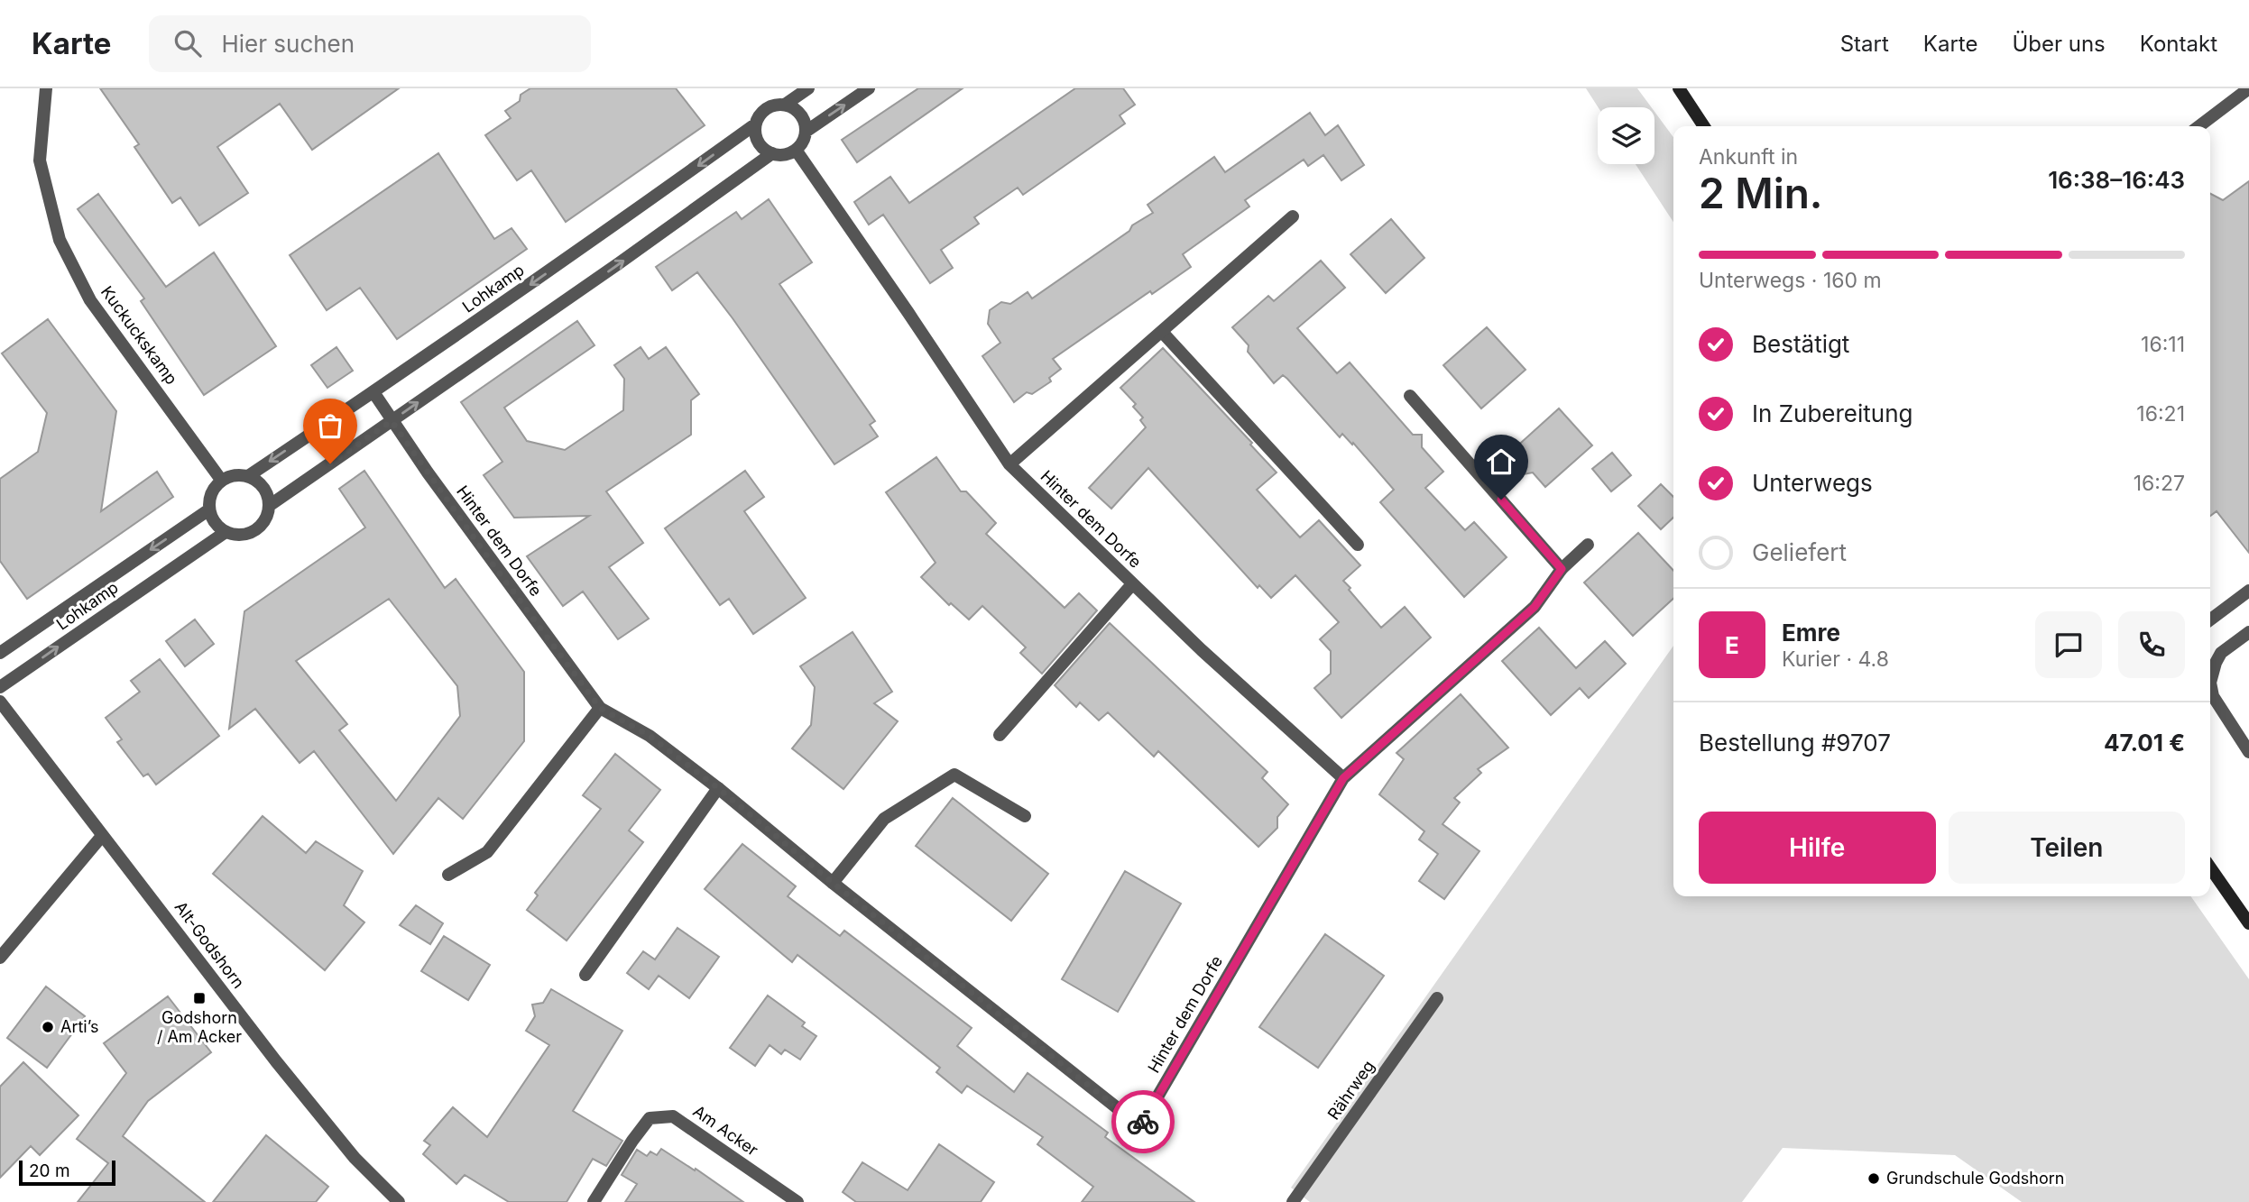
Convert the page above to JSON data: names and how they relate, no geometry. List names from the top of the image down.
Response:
{
  "streets": {
    "street": [
      "Lohkamp",
      "Kuckuckskamp",
      "Hinter dem Dorfe",
      "Alt-Godshorn",
      "Rährweg",
      "Am Acker"
    ]
  },
  "crossings": [
    ["Lohkamp", "Kuckuckskamp"],
    ["Lohkamp", "Hinter dem Dorfe"]
  ],
  "places": {
    "transit": ["Godshorn / Am Acker"],
    "other": ["Arti’s", "Grundschule Godshorn"]
  },
  "scale_bar": "20 m",
  "page": {
    "header": "Karte",
    "search": "Hier suchen",
    "nav": [
      "Start",
      "Karte",
      "Über uns",
      "Kontakt"
    ],
    "heading": ["2 Min.", "Ankunft in", "16:38–16:43"],
    "panel": [
      "Emre",
      "Kurier · 4.8",
      "Bestellung #9707",
      "47.01 €"
    ],
    "bar": "Unterwegs · 160 m",
    "list": [
      ["Bestätigt", "16:11"],
      ["In Zubereitung", "16:21"],
      ["Unterwegs", "16:27"],
      "Geliefert"
    ],
    "round": "E",
    "buttons": ["Hilfe", "Teilen"],
    "scale": "20 m"
  }
}
